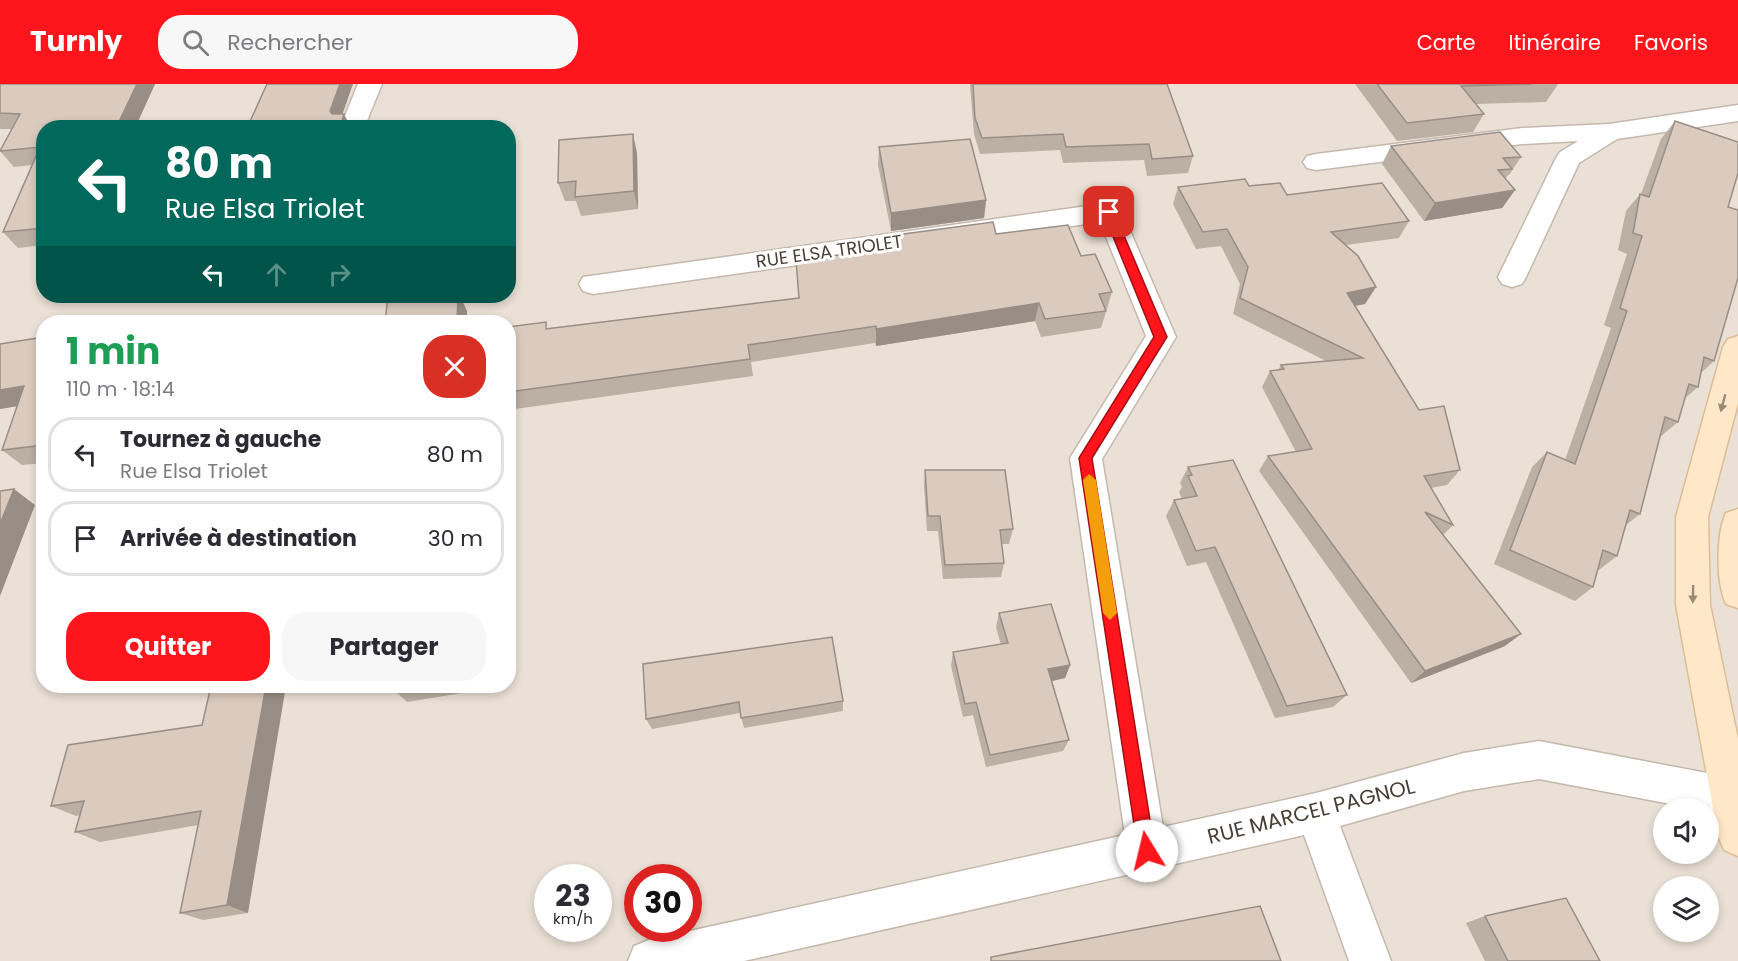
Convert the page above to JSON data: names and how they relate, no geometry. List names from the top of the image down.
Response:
{
  "streets": {
    "street": ["RUE ELSA TRIOLET", "RUE MARCEL PAGNOL"]
  },
  "crossings": [
    ["RUE ELSA TRIOLET", "RUE MARCEL PAGNOL"]
  ],
  "page": {
    "header": "Turnly",
    "search": "Rechercher",
    "nav": ["Carte", "Itinéraire", "Favoris"],
    "turn": ["80 m", "Rue Elsa Triolet"],
    "heading": ["1 min", "110 m · 18:14"],
    "list": [
      {
        "name": "Tournez à gauche",
        "note": "Rue Elsa Triolet",
        "value": "80 m"
      },
      {
        "name": "Arrivée à destination",
        "value": "30 m"
      }
    ],
    "buttons": ["Quitter", "Partager"],
    "speed": "23 km/h",
    "limit": "30"
  }
}
